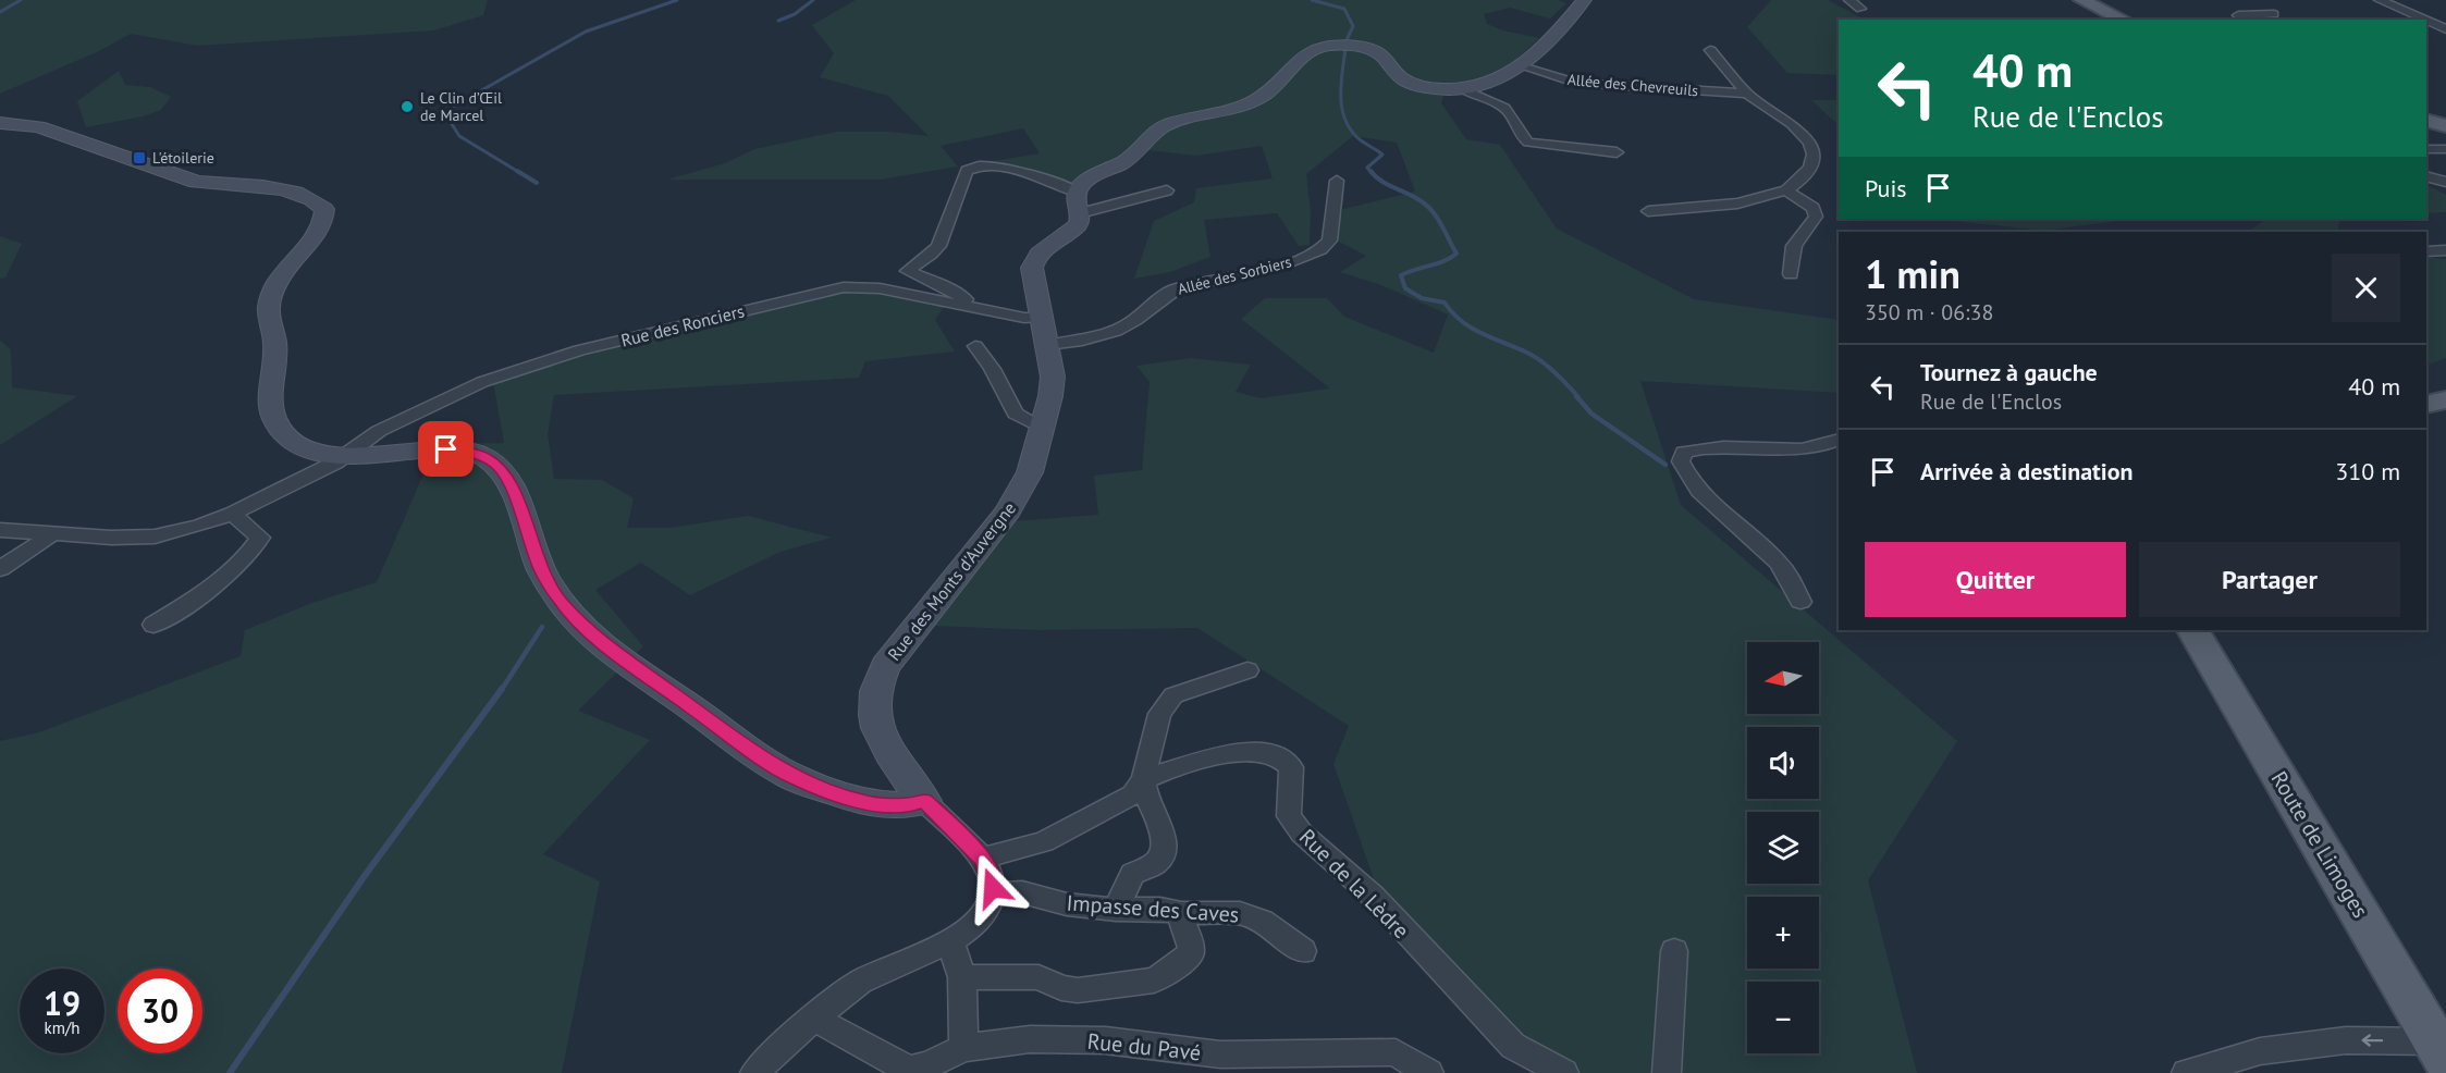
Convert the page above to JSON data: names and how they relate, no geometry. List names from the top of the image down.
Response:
{
  "streets": {
    "main road": ["Route de Limoges"],
    "street": [
      "Allée des Chevreuils",
      "Allée des Sorbiers",
      "Rue des Ronciers",
      "Rue des Monts d'Auvergne",
      "Rue de la Lèdre",
      "Impasse des Caves",
      "Rue du Pavé"
    ]
  },
  "crossings": [
    ["Allée des Sorbiers", "Rue des Monts d'Auvergne"],
    ["Rue des Ronciers", "Rue des Monts d'Auvergne"],
    ["Rue des Monts d'Auvergne", "Rue de la Lèdre"],
    ["Rue des Monts d'Auvergne", "Impasse des Caves"]
  ],
  "places": {
    "other": ["Le Clin d’Œil de Marcel"],
    "transit": ["L'étoilerie"]
  },
  "north": "left",
  "page": {
    "turn": ["40 m", "Rue de l'Enclos"],
    "then": "Puis",
    "heading": ["1 min", "350 m · 06:38"],
    "list": [
      {
        "name": "Tournez à gauche",
        "note": "Rue de l'Enclos",
        "value": "40 m"
      },
      {
        "name": "Arrivée à destination",
        "value": "310 m"
      }
    ],
    "buttons": ["Quitter", "Partager"],
    "map_buttons": ["+", "−"],
    "speed": "19 km/h",
    "limit": "30"
  }
}
